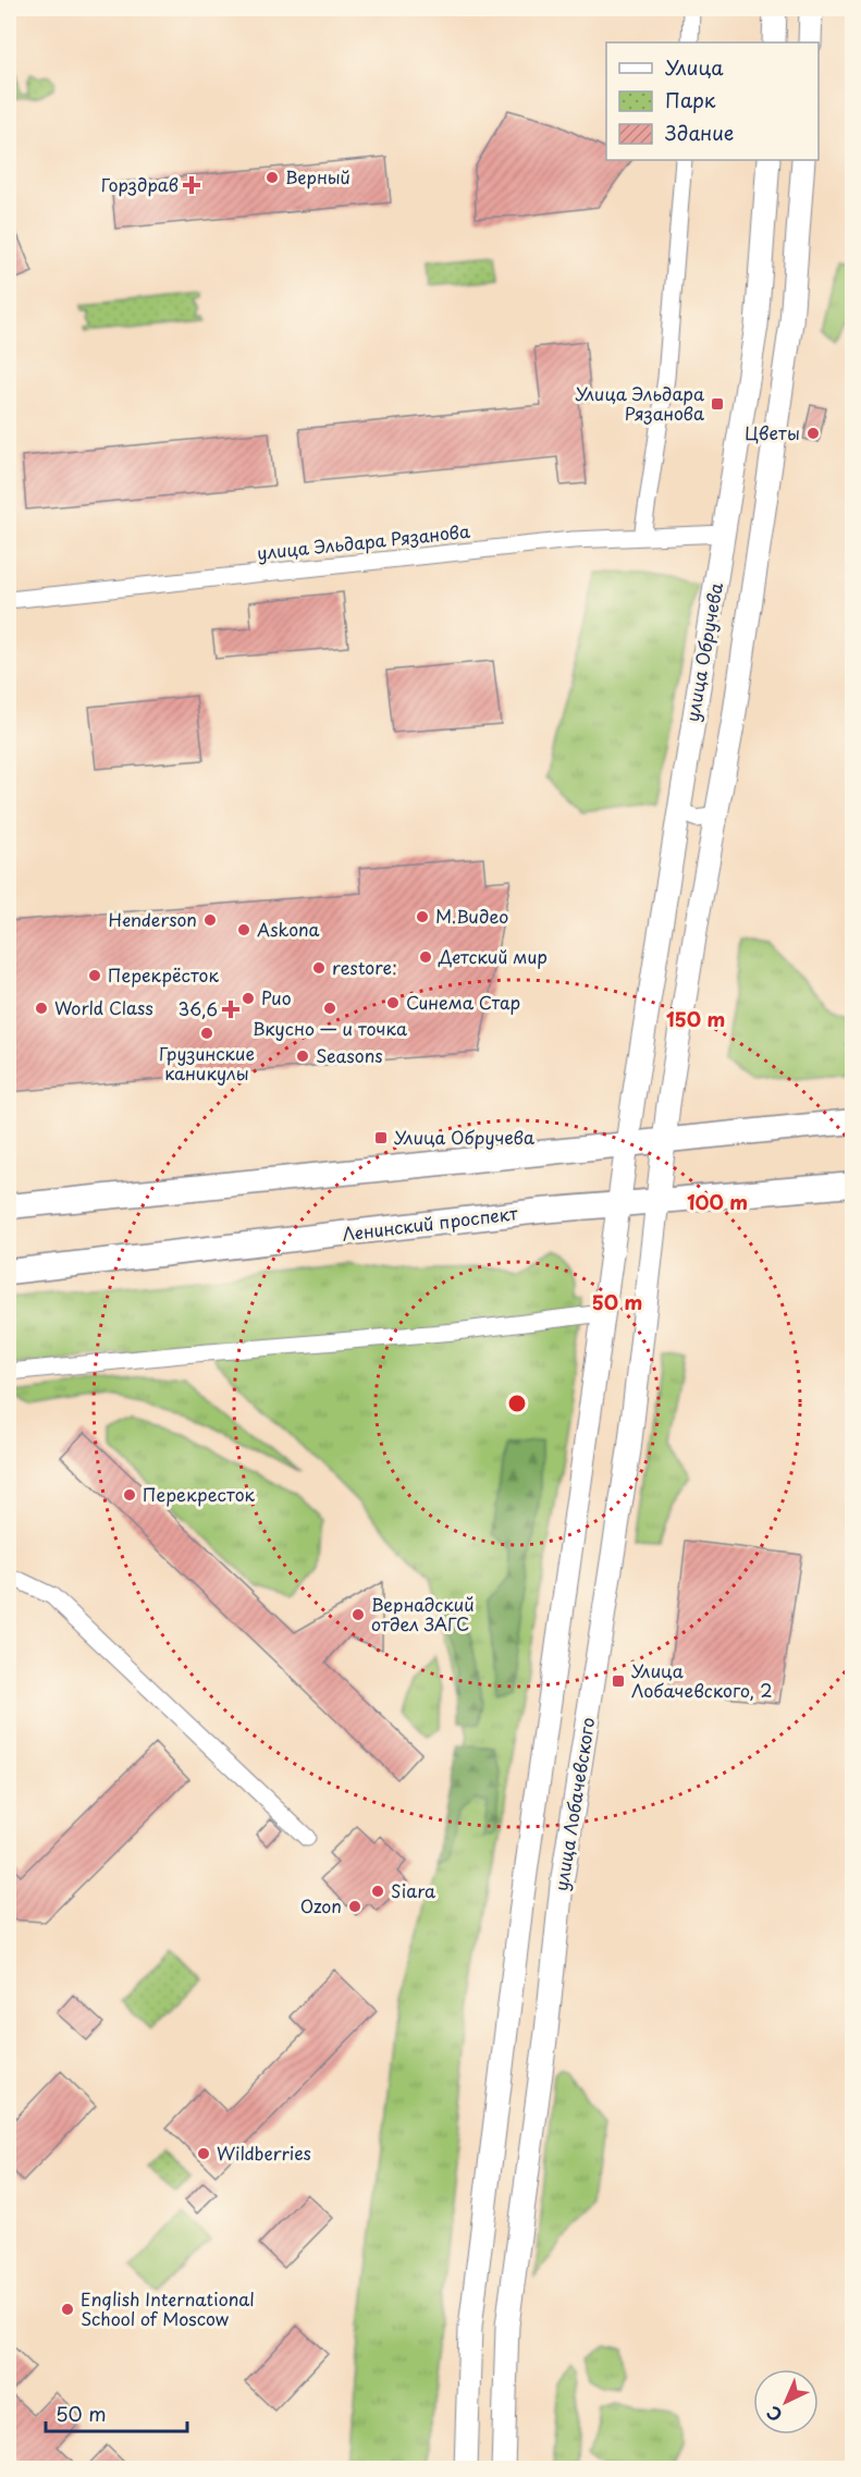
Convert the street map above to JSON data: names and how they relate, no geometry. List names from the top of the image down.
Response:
{
  "streets": {
    "main road": ["улица Обручева", "Ленинский проспект", "улица Лобачевского"],
    "street": ["улица Эльдара Рязанова"]
  },
  "crossings": [
    ["улица Эльдара Рязанова", "улица Обручева"],
    ["улица Обручева", "улица Лобачевского"],
    ["Ленинский проспект", "улица Лобачевского"]
  ],
  "places": {
    "other": [
      "Верный",
      "Цветы",
      "М.Видео",
      "Henderson",
      "Askona",
      "Детский мир",
      "restore:",
      "Перекрёсток",
      "Рио",
      "Синема Стар",
      "World Class",
      "Вкусно — и точка",
      "Грузинские каникулы",
      "Seasons",
      "Перекресток",
      "Вернадский отдел ЗАГС",
      "Siara",
      "Ozon",
      "Wildberries",
      "English International School of Moscow"
    ],
    "health": ["Горздрав", "36,6"],
    "transit": ["Улица Эльдара Рязанова", "Улица Обручева", "Улица Лобачевского, 2"]
  },
  "legend": ["Улица", "Парк", "Здание"],
  "scale_bar": "50 m",
  "north": "bottom left",
  "rings": ["150 m", "100 m", "50 m"]
}
